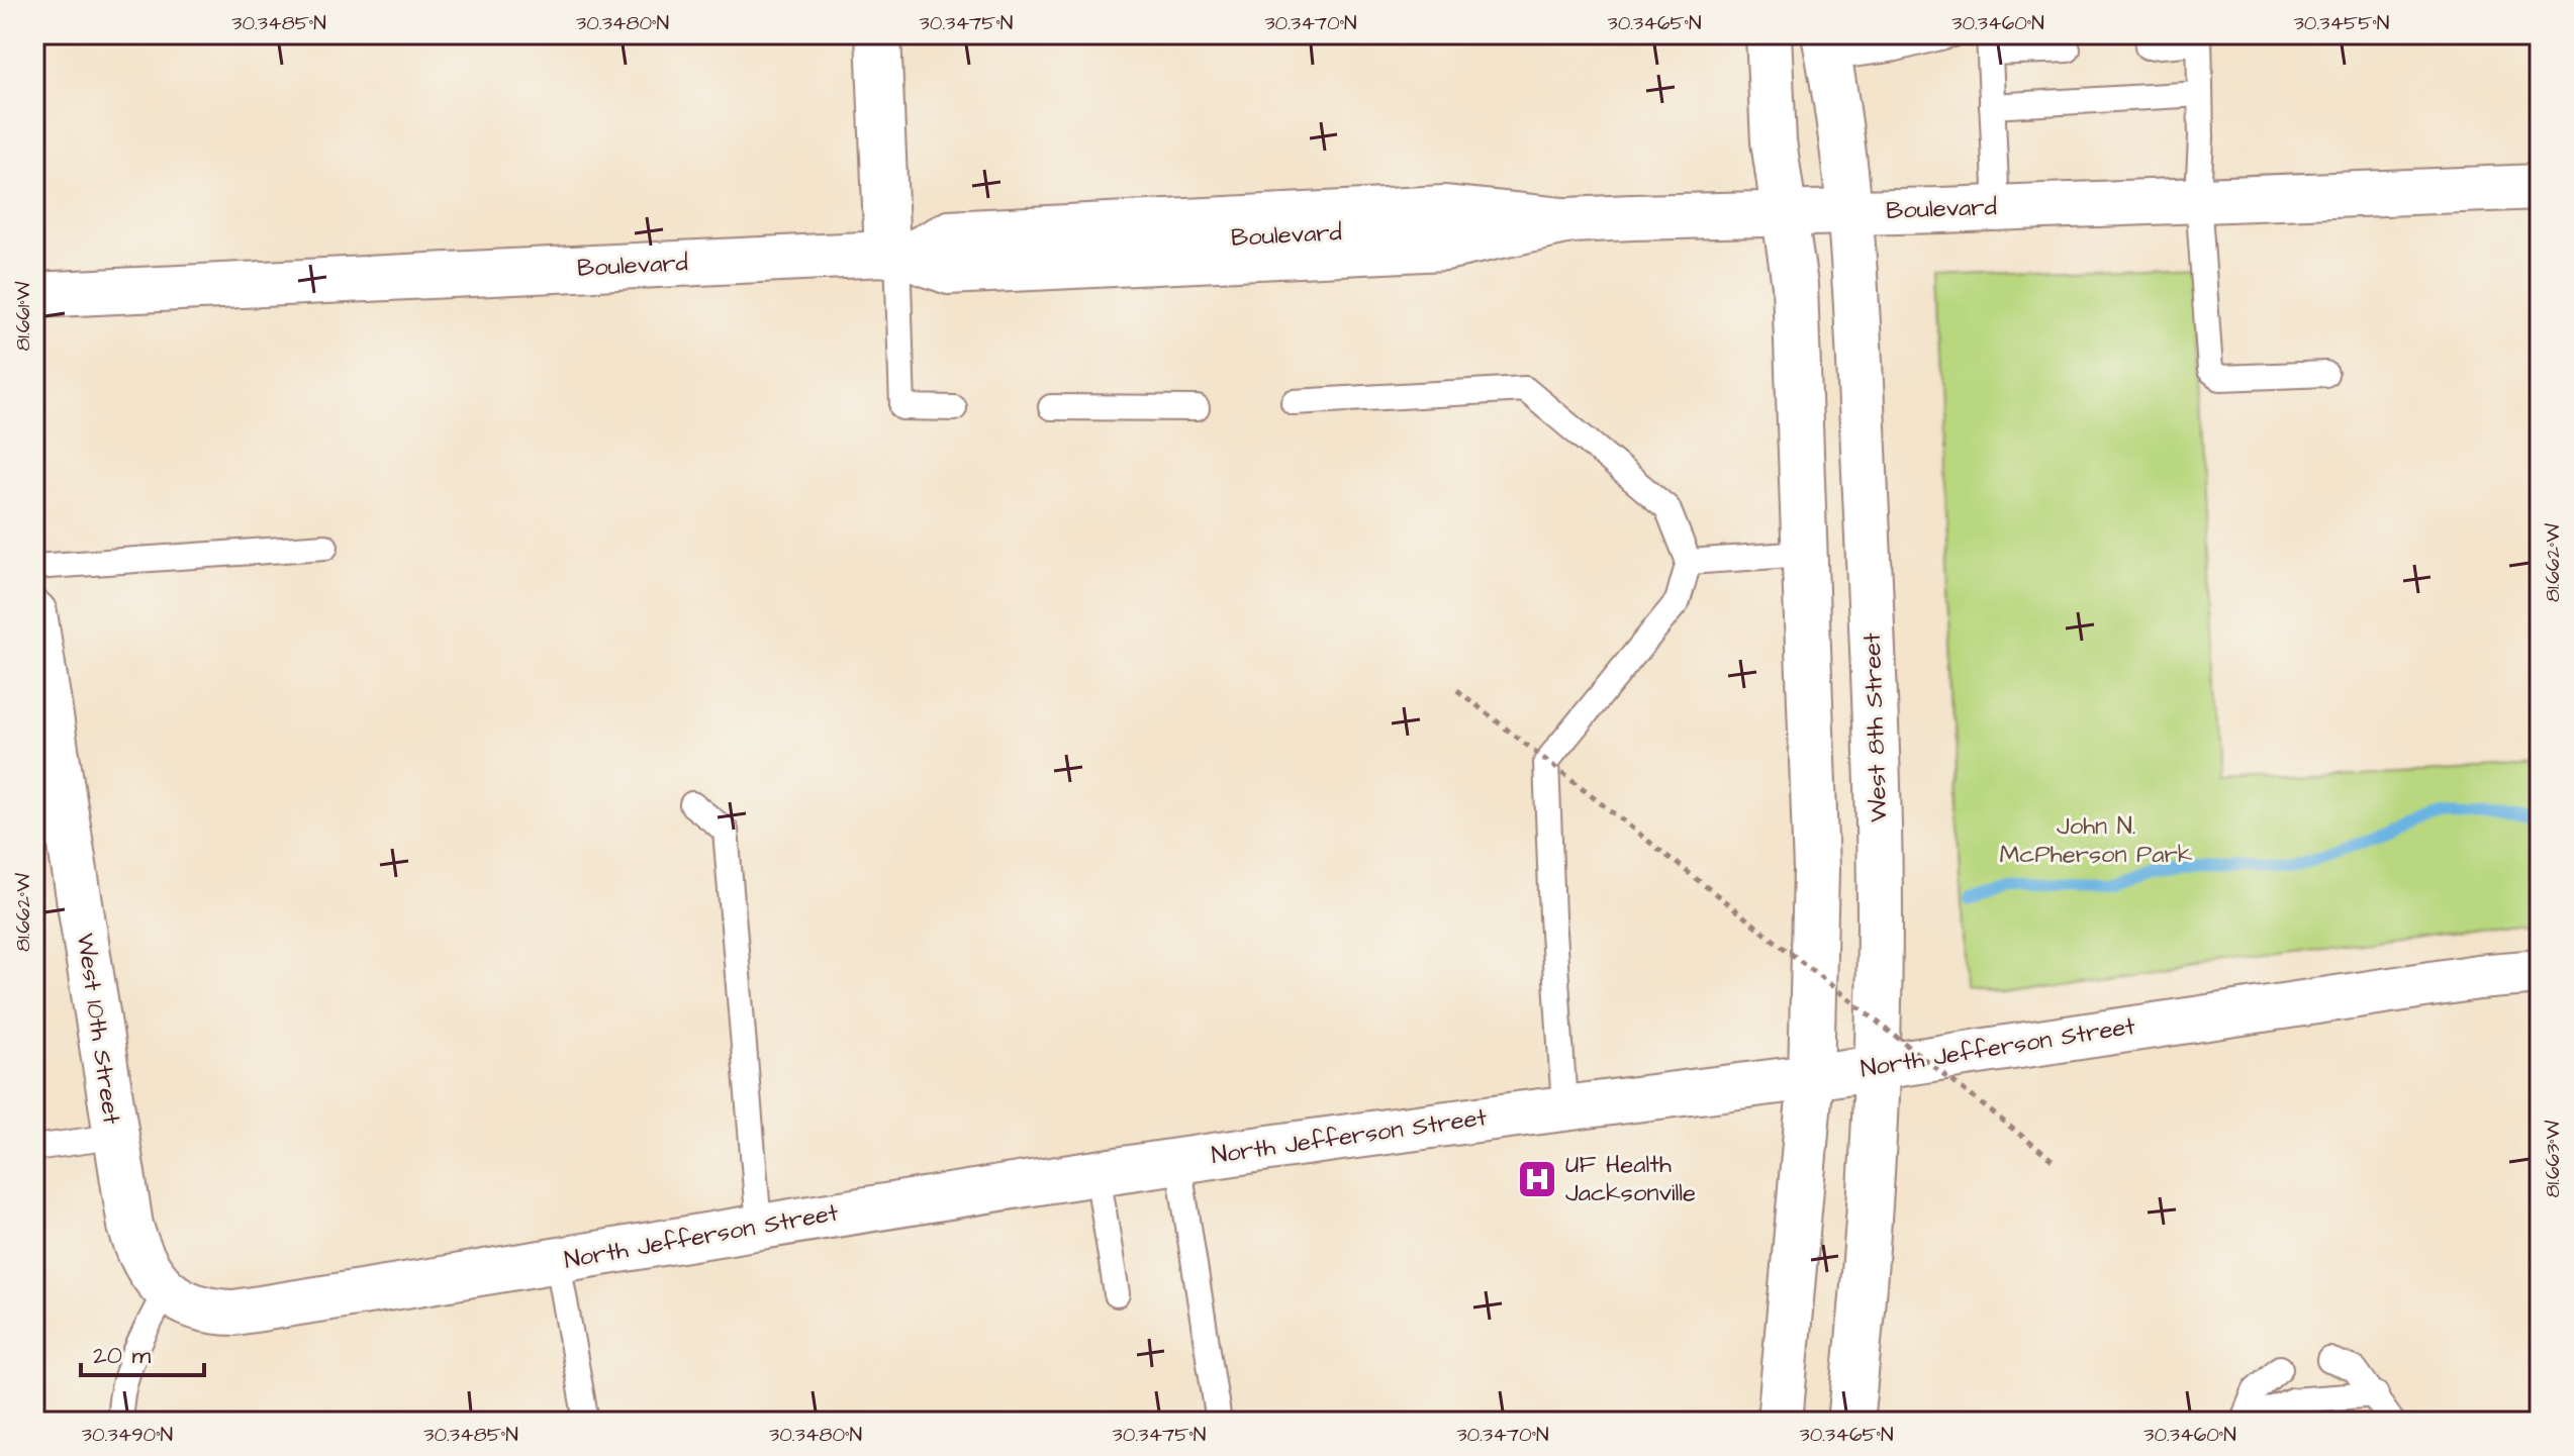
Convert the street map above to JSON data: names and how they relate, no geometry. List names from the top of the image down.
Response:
{
  "streets": {
    "street": [
      "Boulevard",
      "West 8th Street",
      "West 10th Street",
      "North Jefferson Street"
    ]
  },
  "crossings": [
    ["Boulevard", "West 8th Street"],
    ["West 8th Street", "North Jefferson Street"],
    ["West 10th Street", "North Jefferson Street"]
  ],
  "parks": ["John N. McPherson Park"],
  "places": {
    "hospital": ["UF Health Jacksonville"]
  },
  "scale_bar": "20 m",
  "coordinates": [
    "30.3485°N",
    "30.3480°N",
    "30.3475°N",
    "30.3470°N",
    "30.3465°N",
    "30.3460°N",
    "30.3455°N",
    "81.661°W",
    "81.662°W",
    "81.663°W",
    "30.3490°N"
  ]
}
